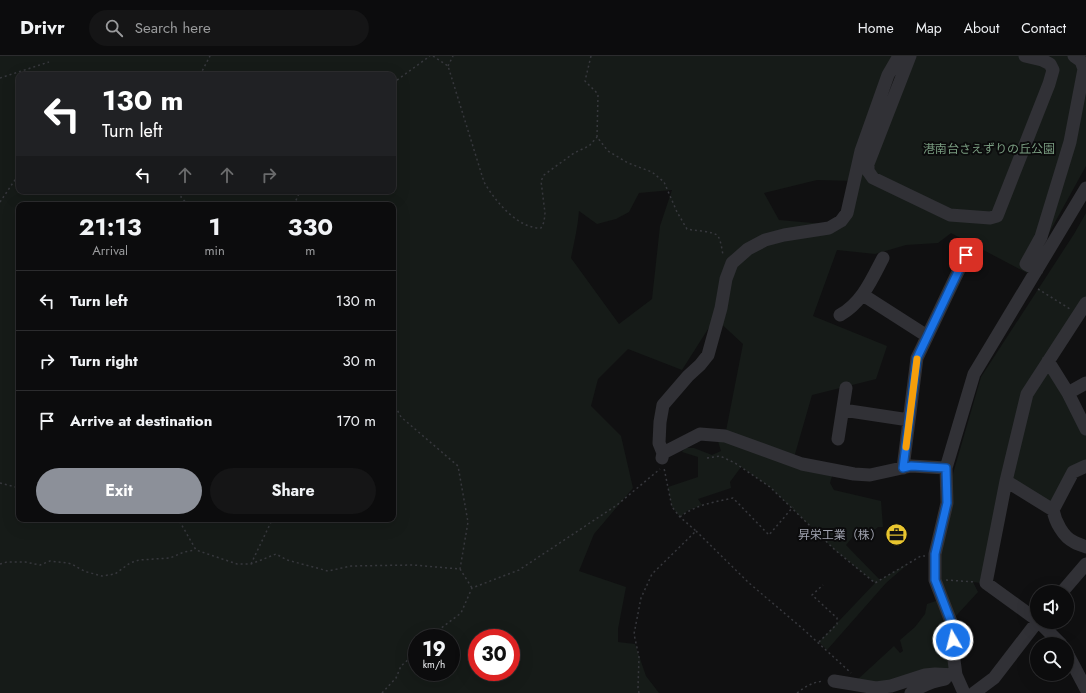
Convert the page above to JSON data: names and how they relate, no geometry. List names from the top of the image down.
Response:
{
  "parks": ["港南台さえずりの丘公園"],
  "places": {
    "office": ["昇栄工業（株）"]
  },
  "page": {
    "header": "Drivr",
    "search": "Search here",
    "nav": [
      "Home",
      "Map",
      "About",
      "Contact"
    ],
    "turn": ["130 m", "Turn left"],
    "eta": [
      "21:13",
      "Arrival",
      "1",
      "min",
      "330",
      "m"
    ],
    "list": [
      {
        "name": "Turn left",
        "value": "130 m"
      },
      {
        "name": "Turn right",
        "value": "30 m"
      },
      {
        "name": "Arrive at destination",
        "value": "170 m"
      }
    ],
    "buttons": ["Exit", "Share"],
    "speed": "19 km/h",
    "limit": "30"
  }
}
